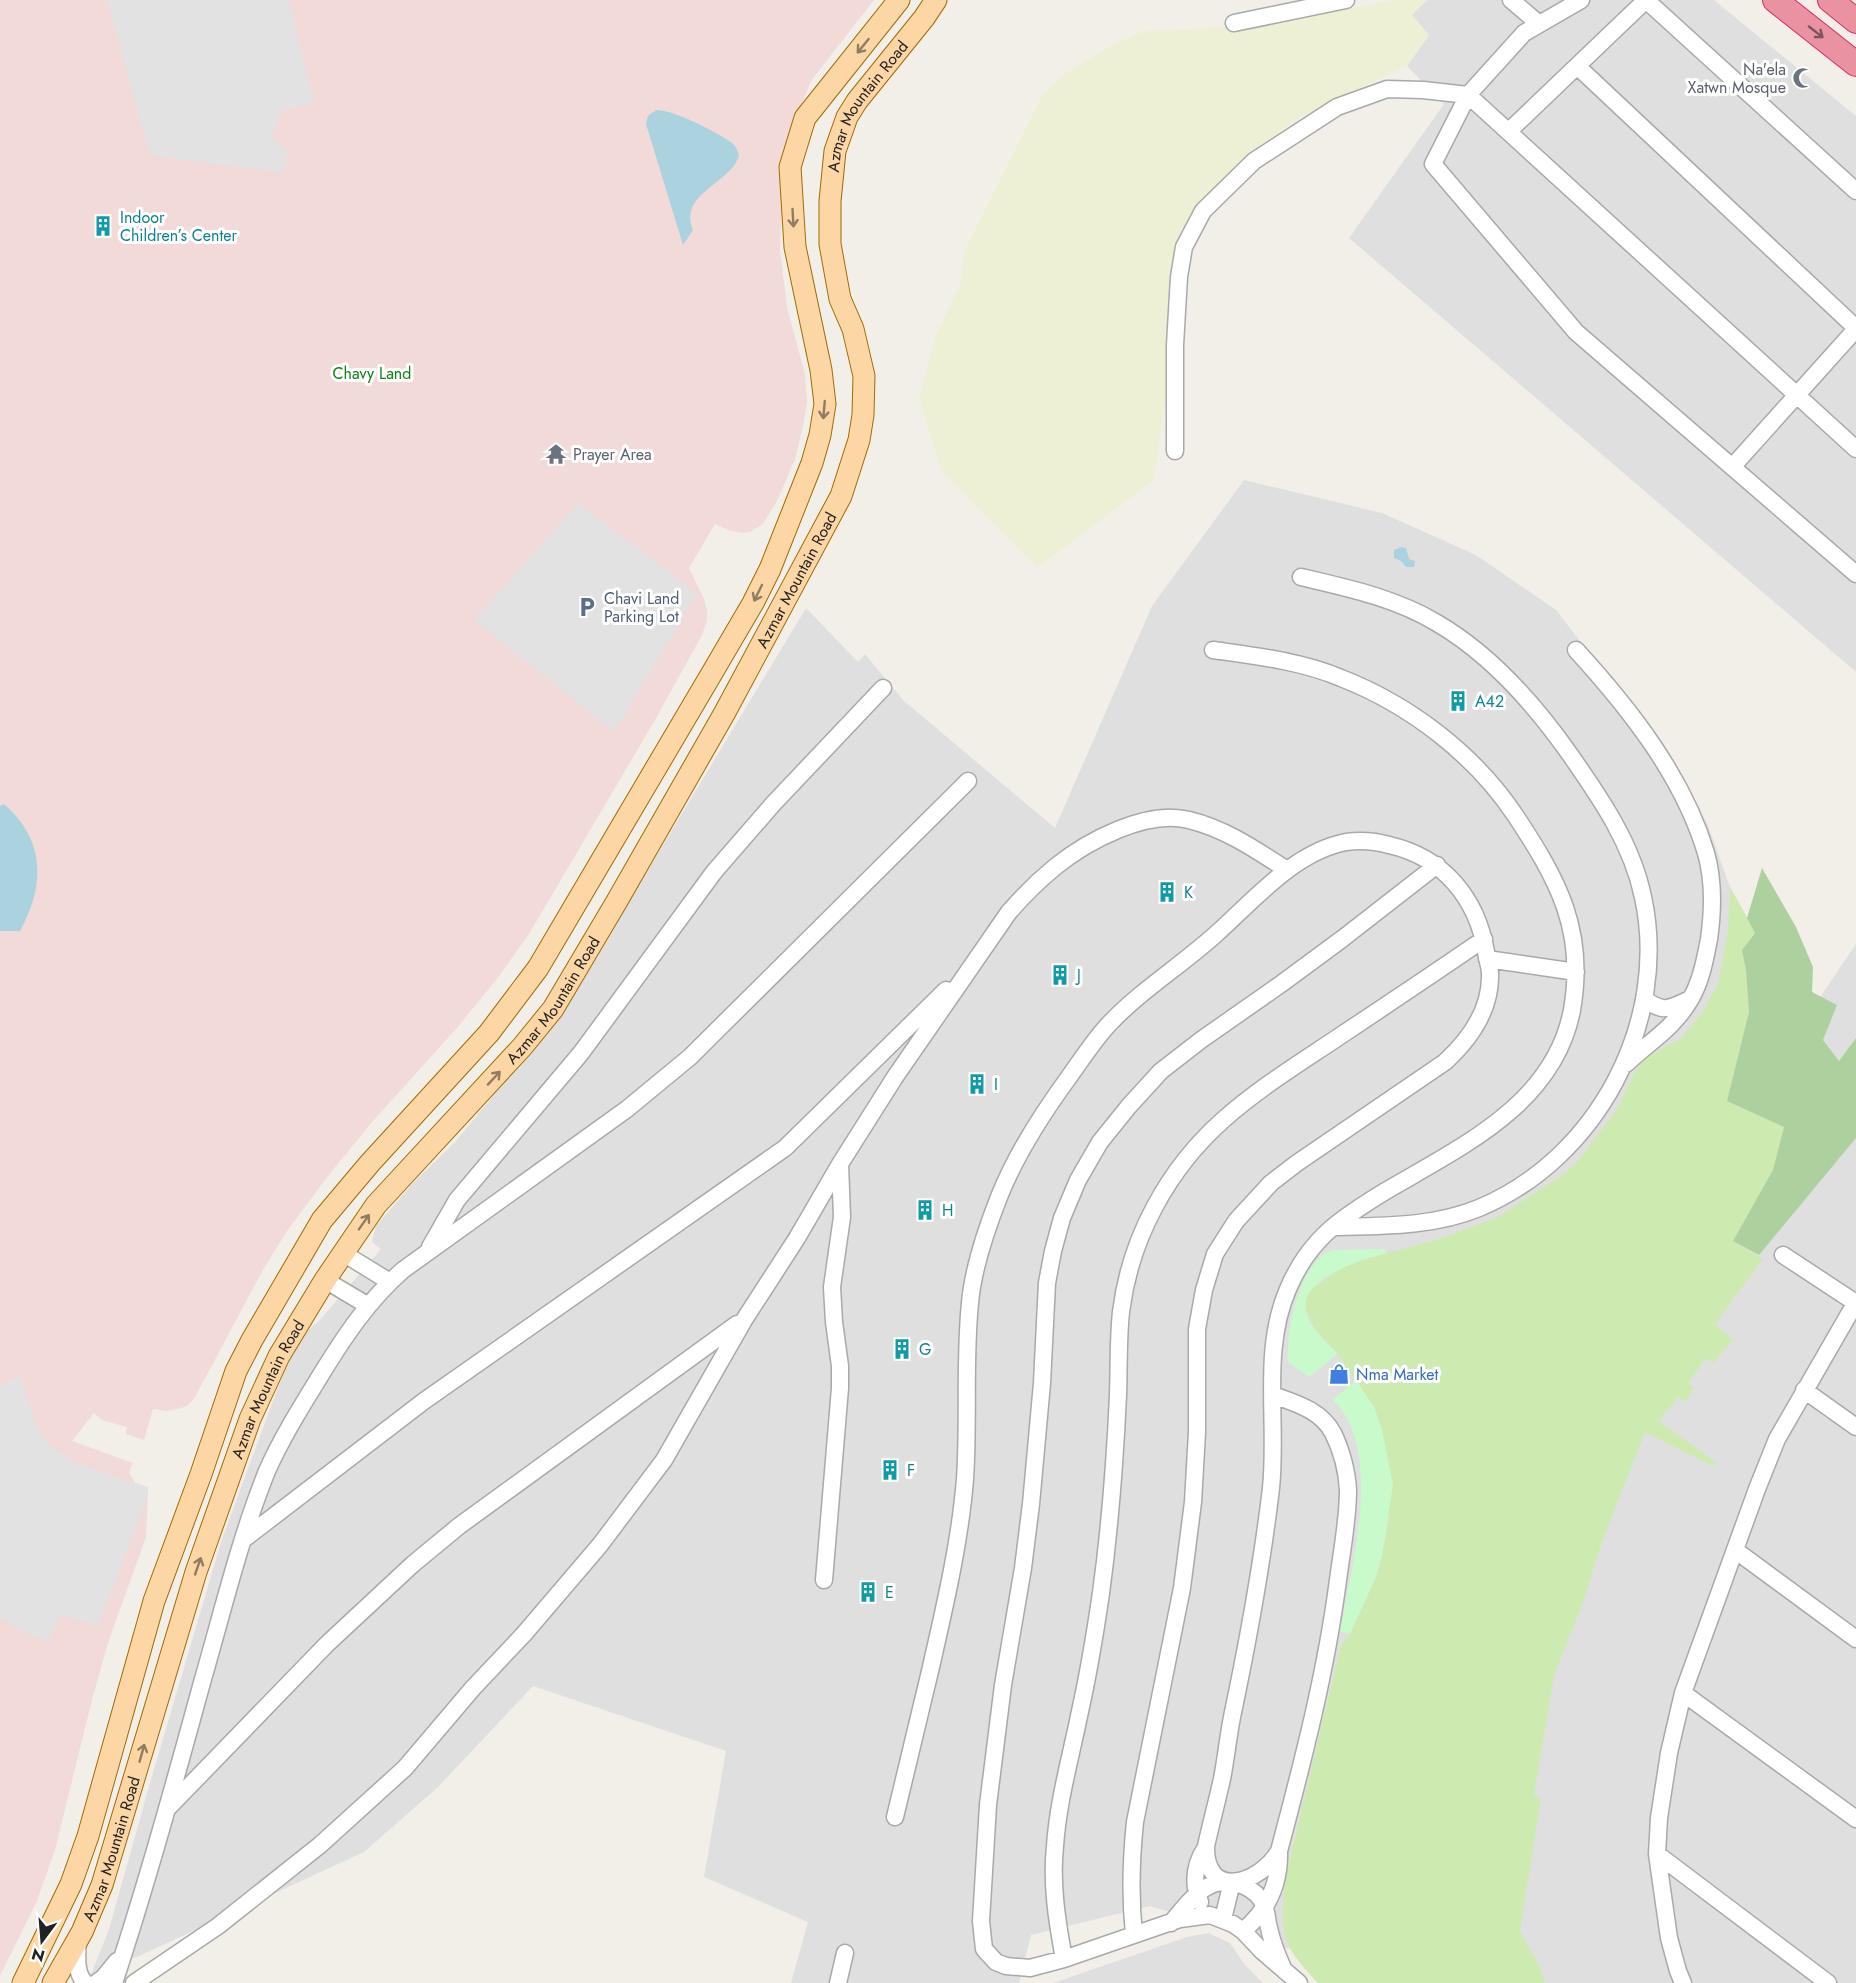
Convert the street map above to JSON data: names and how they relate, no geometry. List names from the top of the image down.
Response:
{
  "streets": {
    "main road": ["Azmar Mountain Road"]
  },
  "parks": ["Chavy Land"],
  "places": {
    "mosque": ["Na'ela Xatwn Mosque"],
    "building": [
      "Indoor Children’s Center",
      "A42",
      "K",
      "J",
      "I",
      "H",
      "G",
      "F",
      "E"
    ],
    "temple": ["Prayer Area"],
    "parking": ["Chavi Land Parking Lot"],
    "shop": ["Nma Market"]
  },
  "north": "bottom"
}
